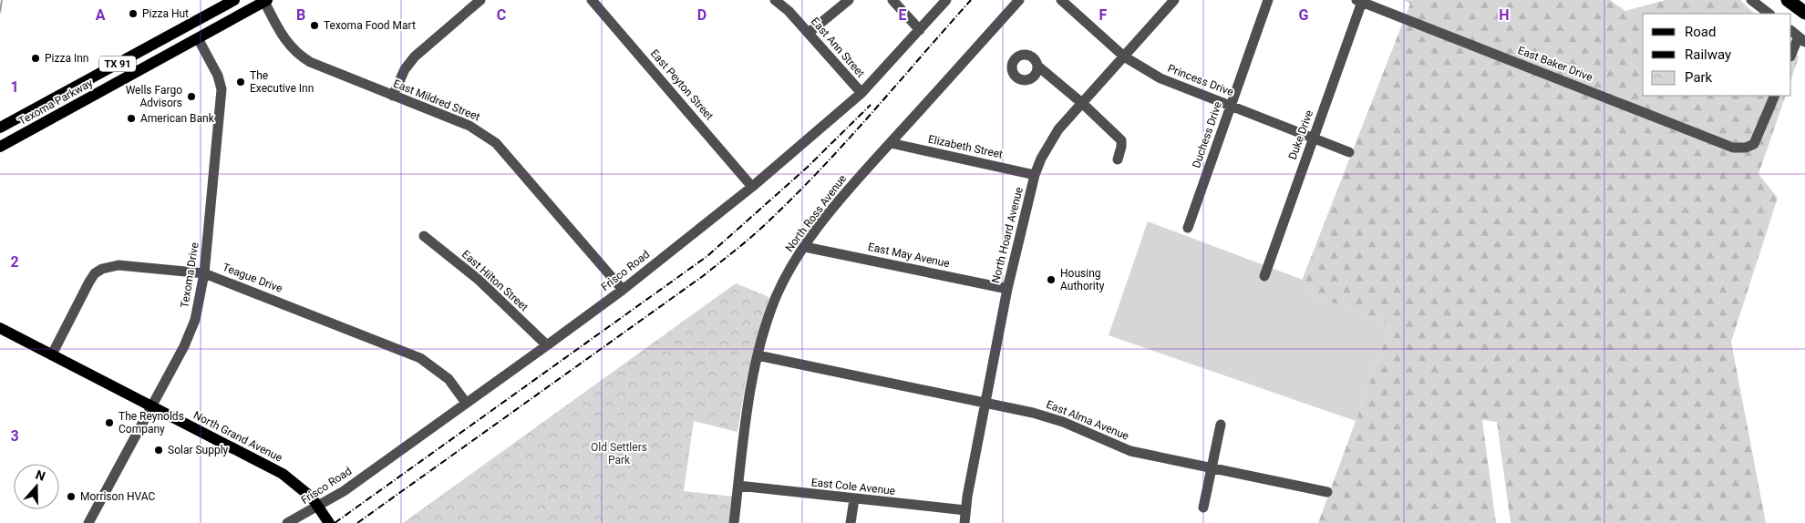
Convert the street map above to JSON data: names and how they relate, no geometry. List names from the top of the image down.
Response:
{
  "streets": {
    "main road": ["TX 91", "Texoma Parkway", "North Grand Avenue"],
    "street": [
      "East Ann Street",
      "East Baker Drive",
      "Princess Drive",
      "East Peyton Street",
      "East Mildred Street",
      "Duchess Drive",
      "Duke Drive",
      "Elizabeth Street",
      "North Ross Avenue",
      "North Hoard Avenue",
      "East May Avenue",
      "Frisco Road",
      "Texoma Drive",
      "Teague Drive",
      "East Hilton Street",
      "East Alma Avenue",
      "East Cole Avenue"
    ]
  },
  "crossings": [
    ["East Ann Street", "Frisco Road"],
    ["East Baker Drive", "Duke Drive"],
    ["Princess Drive", "Duchess Drive"],
    ["Princess Drive", "Duke Drive"],
    ["Princess Drive", "North Hoard Avenue"],
    ["East Peyton Street", "Frisco Road"],
    ["East Mildred Street", "Texoma Parkway"],
    ["East Mildred Street", "Frisco Road"],
    ["Texoma Parkway", "Texoma Drive"],
    ["Elizabeth Street", "North Ross Avenue"],
    ["Elizabeth Street", "North Hoard Avenue"],
    ["North Ross Avenue", "East May Avenue"],
    ["North Ross Avenue", "East Alma Avenue"],
    ["North Ross Avenue", "East Cole Avenue"],
    ["North Hoard Avenue", "East May Avenue"],
    ["North Hoard Avenue", "East Alma Avenue"],
    ["North Hoard Avenue", "East Cole Avenue"],
    ["Frisco Road", "Teague Drive"],
    ["Frisco Road", "East Hilton Street"],
    ["Texoma Drive", "Teague Drive"],
    ["Texoma Drive", "North Grand Avenue"],
    ["Teague Drive", "North Grand Avenue"]
  ],
  "parks": ["Old Settlers Park"],
  "places": [
    "Pizza Hut",
    "Texoma Food Mart",
    "Pizza Inn",
    "The Executive Inn",
    "Wells Fargo Advisors",
    "American Bank",
    "Housing Authority",
    "The Reynolds Company",
    "Solar Supply",
    "Morrison HVAC"
  ],
  "legend": ["Road", "Railway", "Park"],
  "north": "top",
  "grid": {
    "columns": [
      "A",
      "B",
      "C",
      "D",
      "E",
      "F",
      "G",
      "H"
    ],
    "rows": ["1", "2", "3"]
  }
}
